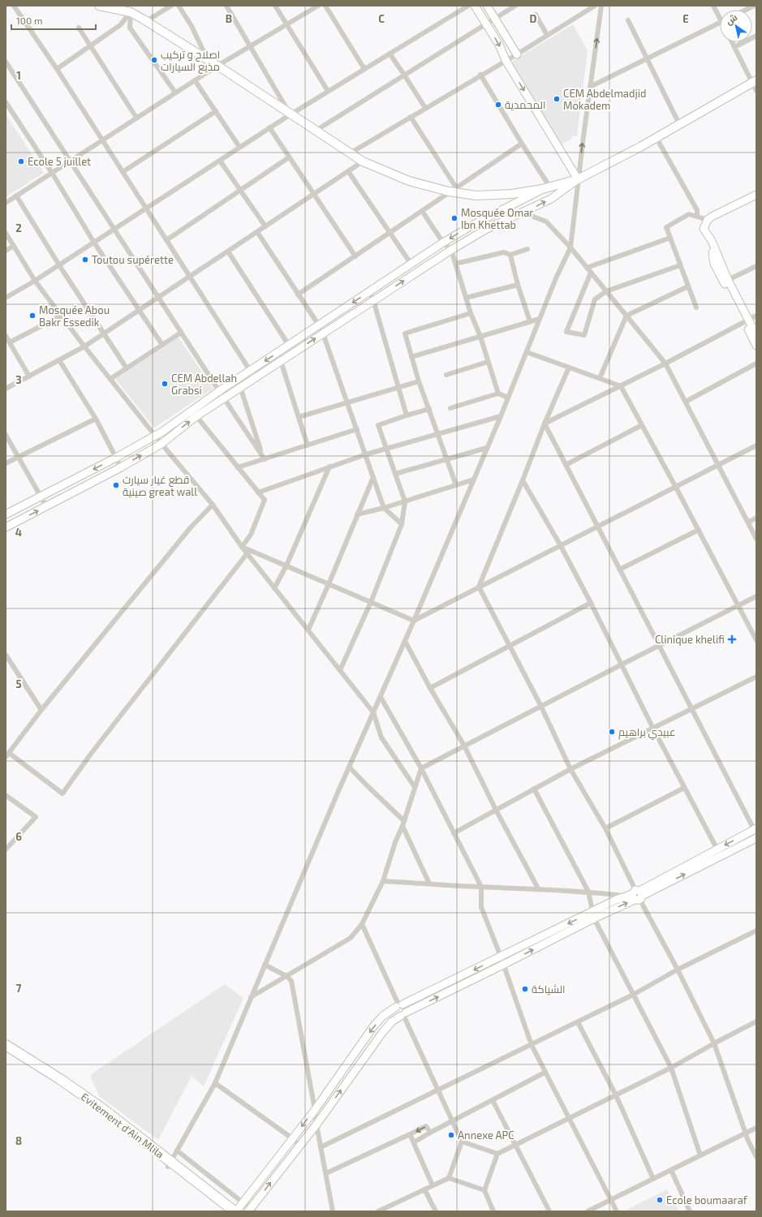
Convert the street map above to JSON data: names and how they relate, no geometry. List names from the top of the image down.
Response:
{
  "streets": {
    "highway": ["Evitement d'Ain Mlila"]
  },
  "places": {
    "other": [
      "اصلاح و تركيب مذيع السيارات",
      "CEM Abdelmadjid Mokadem",
      "المحمدية",
      "Ecole 5 juillet",
      "Mosquée Omar Ibn Khettab",
      "Toutou supérette",
      "Mosquée Abou Bakr Essedik",
      "CEM Abdellah Grabsi",
      "قطع غيار سيارت صينية great wall",
      "عبيدي براهيم",
      "الشياكة",
      "Annexe APC",
      "Ecole boumaaraf"
    ],
    "health": ["Clinique khelifi"]
  },
  "scale_bar": "100 m",
  "north": "top left",
  "grid": {
    "columns": [
      "B",
      "C",
      "D",
      "E"
    ],
    "rows": [
      "1",
      "2",
      "3",
      "4",
      "5",
      "6",
      "7",
      "8"
    ]
  }
}
